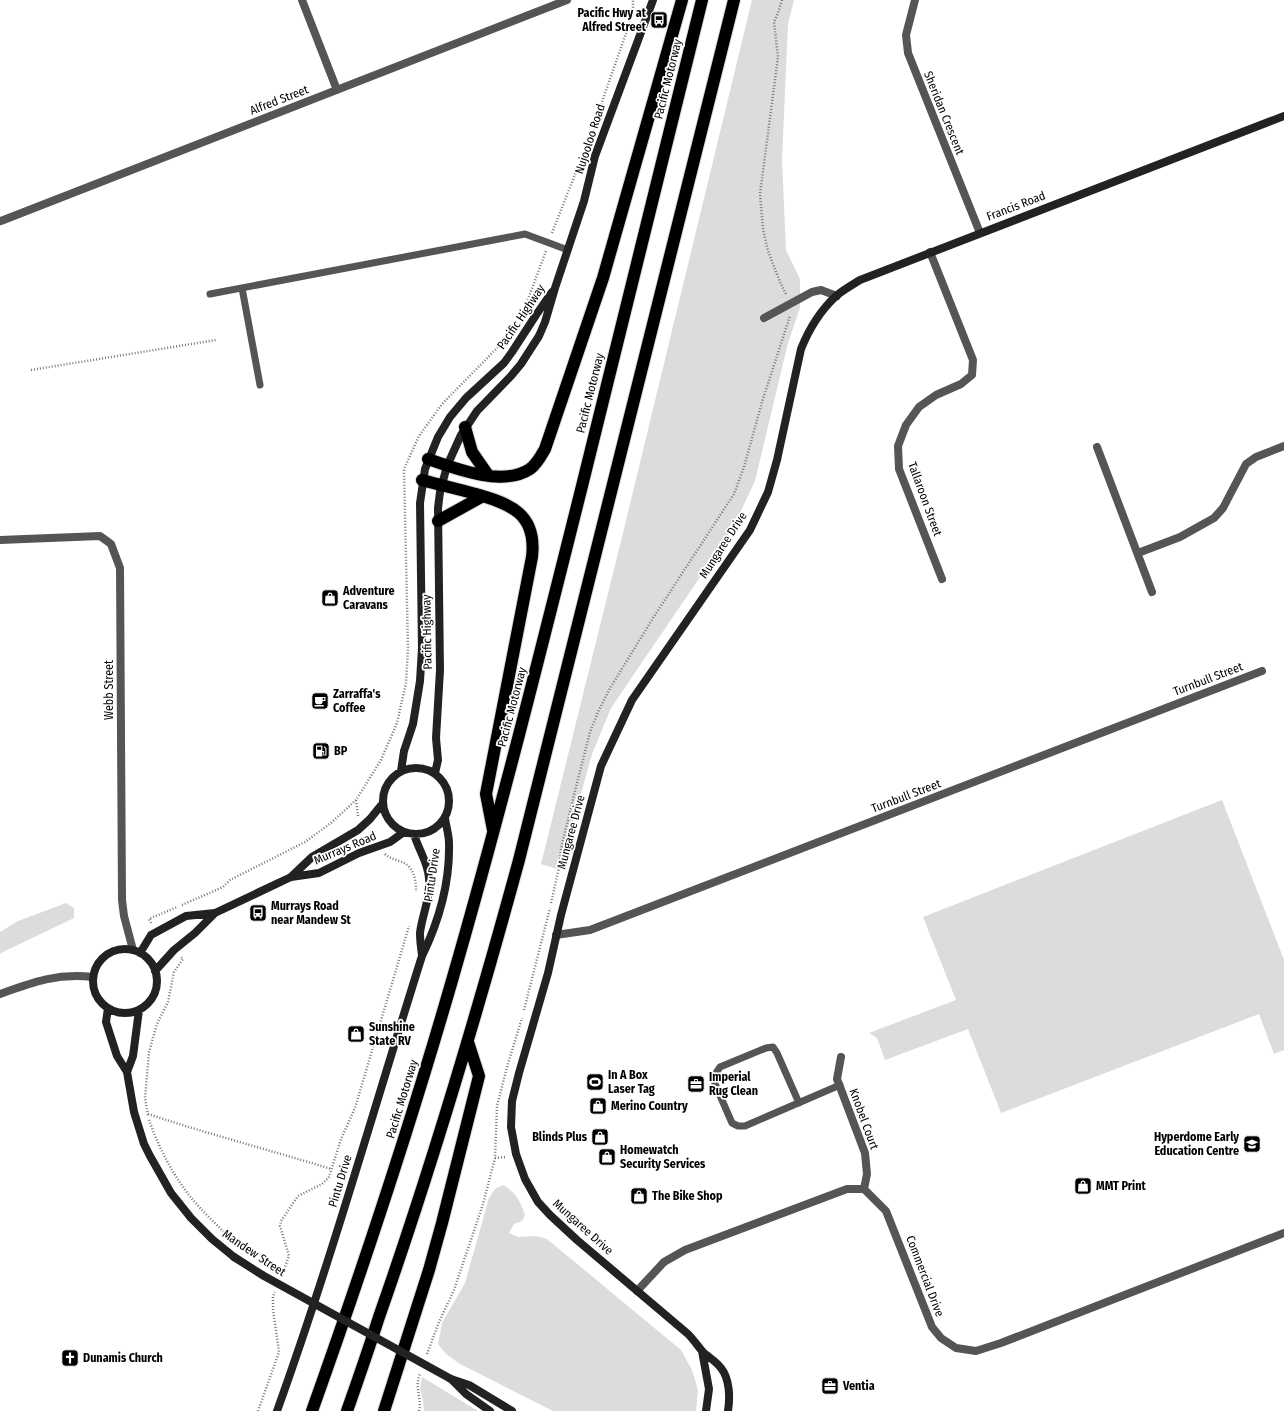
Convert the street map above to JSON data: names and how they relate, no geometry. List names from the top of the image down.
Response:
{
  "streets": {
    "highway": ["Pacific Motorway"],
    "street": [
      "Alfred Street",
      "Sheridan Crescent",
      "Nujooloo Road",
      "Francis Road",
      "Pacific Highway",
      "Tallaroon Street",
      "Mungaree Drive",
      "Turnbull Street",
      "Webb Street",
      "Murrays Road",
      "Pintu Drive",
      "Knobel Court",
      "Mandew Street",
      "Commercial Drive"
    ]
  },
  "crossings": [
    ["Sheridan Crescent", "Francis Road"],
    ["Nujooloo Road", "Pacific Highway"],
    ["Francis Road", "Tallaroon Street"],
    ["Francis Road", "Mungaree Drive"],
    ["Pacific Highway", "Murrays Road"],
    ["Pacific Highway", "Pintu Drive"],
    ["Mungaree Drive", "Turnbull Street"],
    ["Webb Street", "Murrays Road"],
    ["Webb Street", "Mandew Street"],
    ["Murrays Road", "Pintu Drive"],
    ["Murrays Road", "Mandew Street"],
    ["Knobel Court", "Commercial Drive"]
  ],
  "places": {
    "bus stop": ["Pacific Hwy at Alfred Street", "Murrays Road near Mandew St"],
    "shop": [
      "Adventure Caravans",
      "Sunshine State RV",
      "Merino Country",
      "Blinds Plus",
      "Homewatch Security Services",
      "MMT Print",
      "The Bike Shop"
    ],
    "cafe": ["Zarraffa's Coffee"],
    "fuel station": ["BP"],
    "sports": ["In A Box Laser Tag"],
    "office": ["Imperial Rug Clean", "Ventia"],
    "school or university": ["Hyperdome Early Education Centre"],
    "church": ["Dunamis Church"]
  }
}
